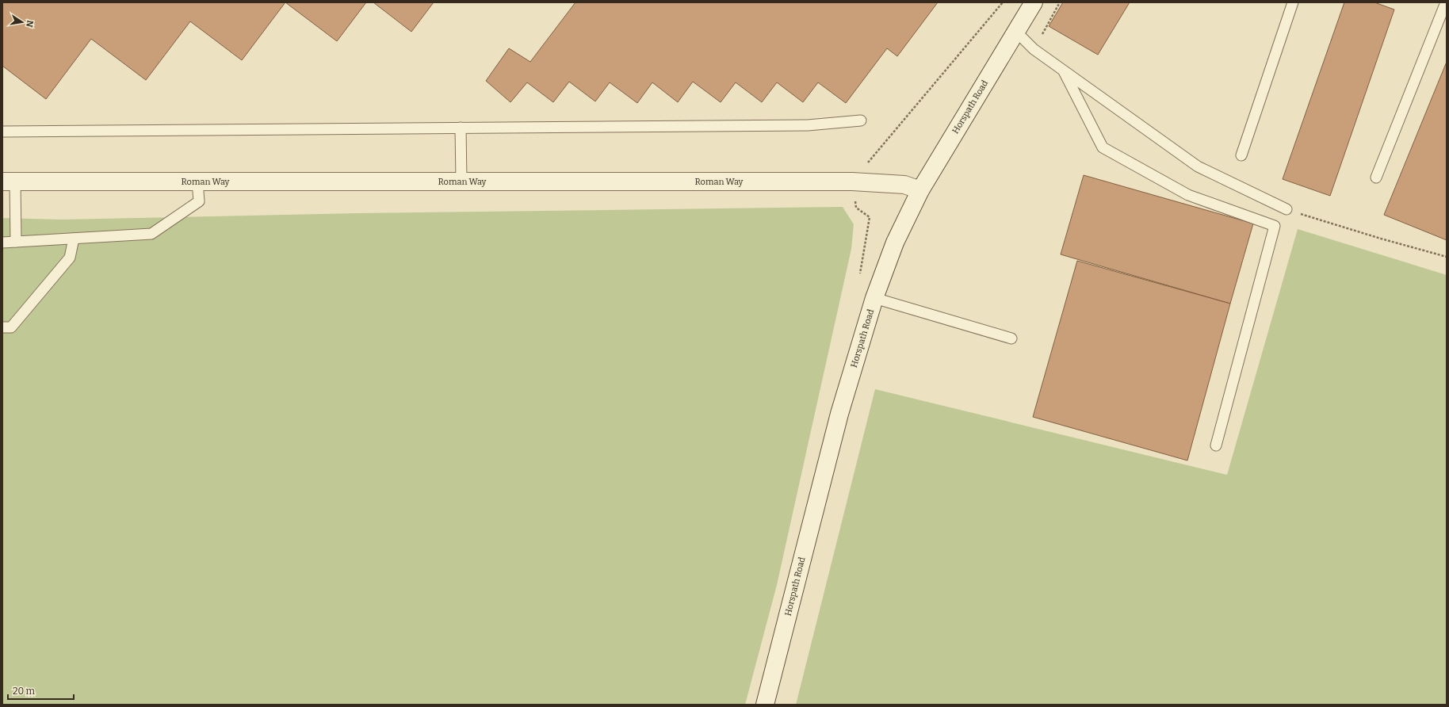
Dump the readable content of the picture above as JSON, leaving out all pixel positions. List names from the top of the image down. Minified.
{"streets":{"street":["Horspath Road","Roman Way"]},"crossings":[["Horspath Road","Roman Way"]],"scale_bar":"20 m","north":"right"}
